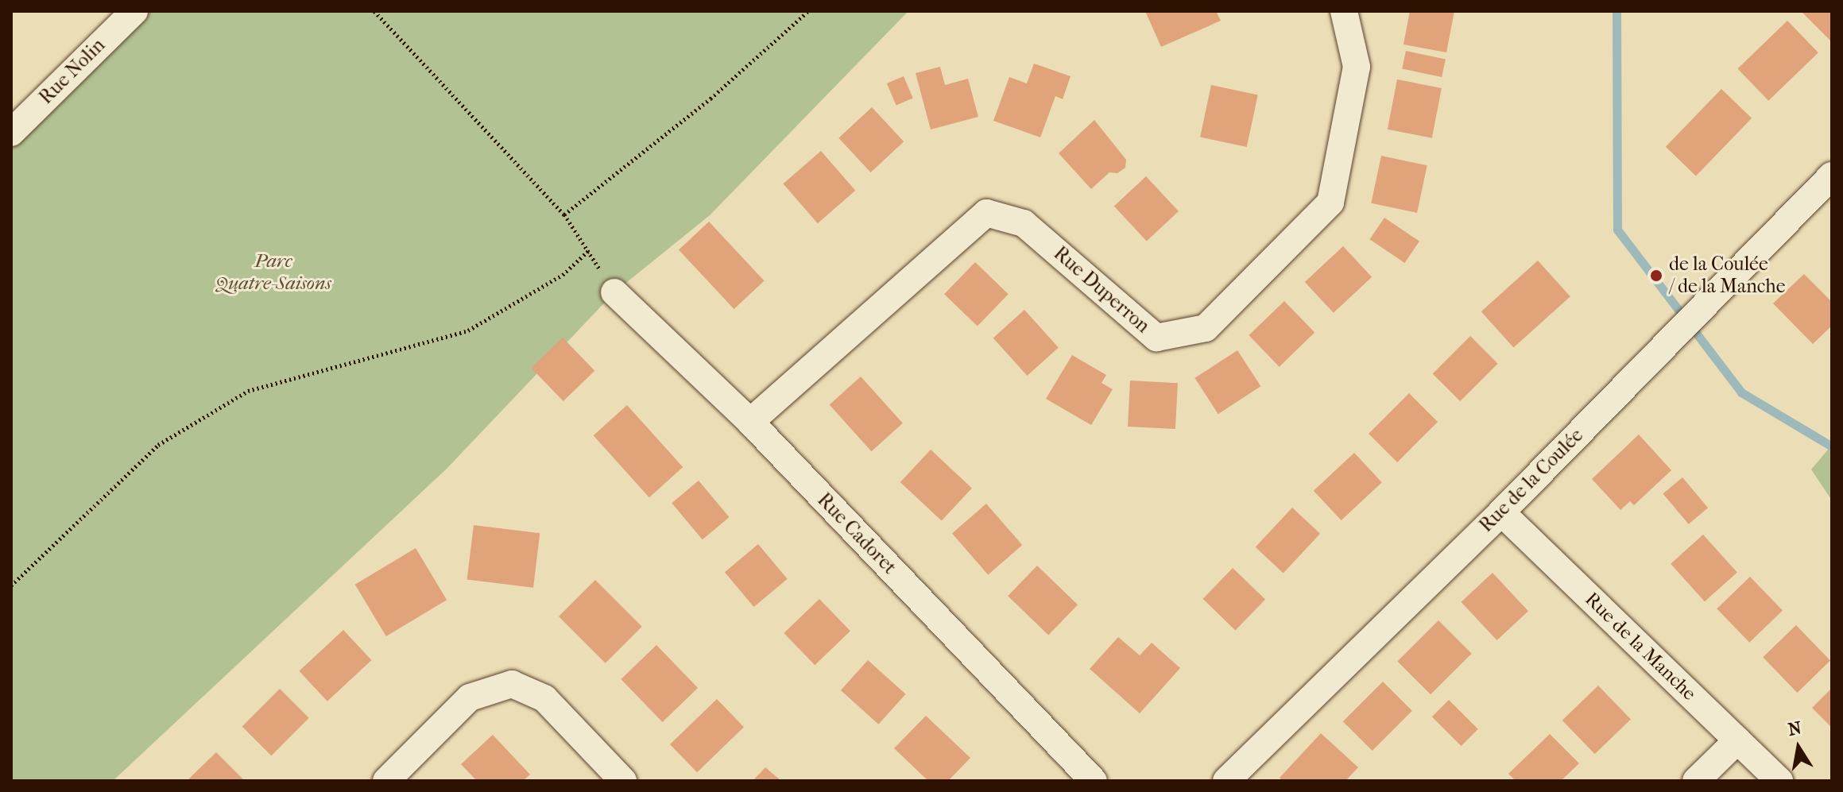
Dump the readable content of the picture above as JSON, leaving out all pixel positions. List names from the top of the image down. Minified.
{"streets":{"street":["Rue Nolin","Rue Duperron","Rue de la Coulée","Rue Cadoret","Rue de la Manche"]},"crossings":[["Rue Duperron","Rue Cadoret"],["Rue de la Coulée","Rue de la Manche"]],"parks":["Parc Quatre-Saisons"],"places":["de la Coulée / de la Manche"],"north":"top"}
